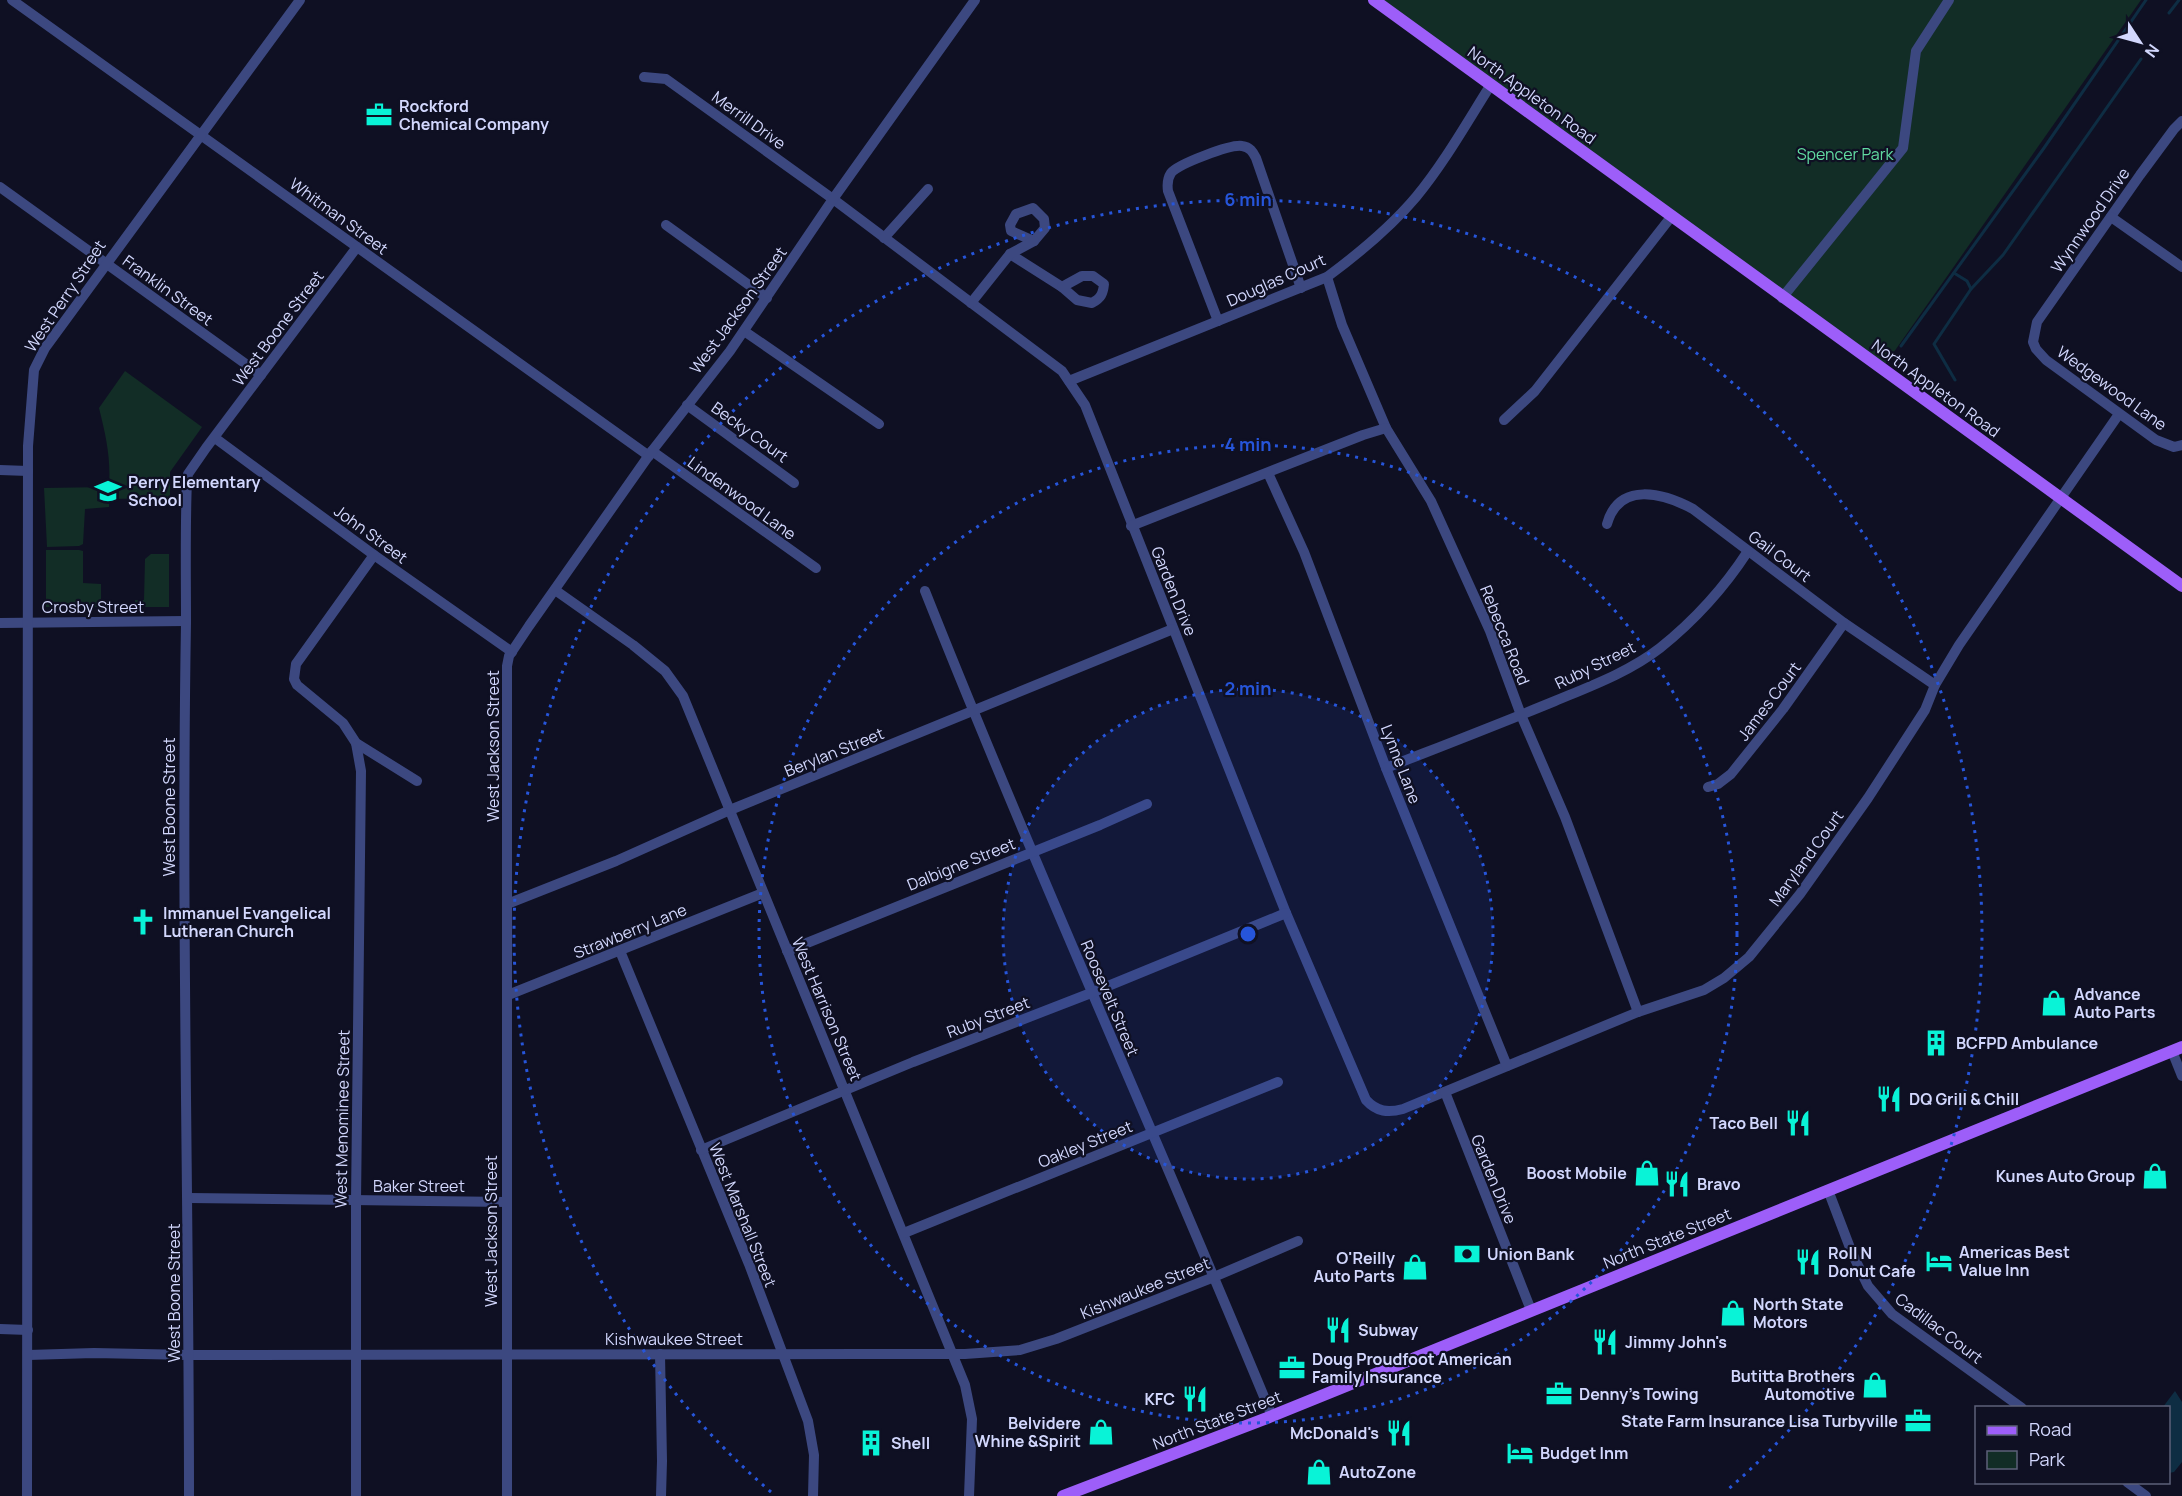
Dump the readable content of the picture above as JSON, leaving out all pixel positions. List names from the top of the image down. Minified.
{"streets":{"main road":["North Appleton Road","North State Street"],"street":["Merrill Drive","Whitman Street","Wynnwood Drive","Douglas Court","Franklin Street","West Perry Street","West Jackson Street","West Boone Street","Wedgewood Lane","Becky Court","Lindenwood Lane","John Street","Gail Court","Garden Drive","Crosby Street","Rebecca Road","Ruby Street","James Court","Berylan Street","Lynne Lane","Maryland Court","Dalbigne Street","Strawberry Lane","Roosevelt Street","West Harrison Street","West Menominee Street","Oakley Street","Baker Street","West Marshall Street","Kishwaukee Street","Cadillac Court"]},"crossings":[["North Appleton Road","Douglas Court"],["North Appleton Road","Maryland Court"],["Merrill Drive","West Jackson Street"],["Merrill Drive","Garden Drive"],["Whitman Street","West Perry Street"],["Whitman Street","West Jackson Street"],["Whitman Street","West Boone Street"],["Whitman Street","Lindenwood Lane"],["Wynnwood Drive","Wedgewood Lane"],["Douglas Court","Garden Drive"],["Douglas Court","Rebecca Road"],["Franklin Street","West Perry Street"],["Franklin Street","West Boone Street"],["West Perry Street","Crosby Street"],["West Perry Street","Kishwaukee Street"],["West Jackson Street","Becky Court"],["West Jackson Street","Lindenwood Lane"],["West Jackson Street","John Street"],["West Jackson Street","Garden Drive"],["West Jackson Street","Berylan Street"],["West Jackson Street","Strawberry Lane"],["West Jackson Street","West Harrison Street"],["West Jackson Street","Baker Street"],["West Jackson Street","Kishwaukee Street"],["West Boone Street","John Street"],["West Boone Street","Crosby Street"],["West Boone Street","Baker Street"],["West Boone Street","Kishwaukee Street"],["Wedgewood Lane","Maryland Court"],["Gail Court","Ruby Street"],["Gail Court","James Court"],["Gail Court","Maryland Court"],["Garden Drive","Ruby Street"],["Garden Drive","Berylan Street"],["Garden Drive","Maryland Court"],["Garden Drive","North State Street"],["Rebecca Road","Ruby Street"],["Rebecca Road","Maryland Court"],["Ruby Street","Lynne Lane"],["Ruby Street","Roosevelt Street"],["Ruby Street","West Harrison Street"],["Ruby Street","West Marshall Street"],["Berylan Street","Roosevelt Street"],["Berylan Street","West Harrison Street"],["Lynne Lane","Maryland Court"],["Dalbigne Street","Roosevelt Street"],["Dalbigne Street","West Harrison Street"],["Strawberry Lane","West Harrison Street"],["Strawberry Lane","West Marshall Street"],["Roosevelt Street","Oakley Street"],["Roosevelt Street","North State Street"],["Roosevelt Street","Kishwaukee Street"],["West Harrison Street","Oakley Street"],["West Harrison Street","Kishwaukee Street"],["West Menominee Street","Baker Street"],["West Menominee Street","Kishwaukee Street"],["West Marshall Street","Kishwaukee Street"],["North State Street","Cadillac Court"]],"parks":["Spencer Park"],"places":{"office":["Rockford Chemical Company","Doug Proudfoot American Family Insurance","Denny's Towing","State Farm Insurance Lisa Turbyville"],"school or university":["Perry Elementary School"],"church":["Immanuel Evangelical Lutheran Church"],"shop":["Advance Auto Parts","Boost Mobile","Kunes Auto Group","O'Reilly Auto Parts","North State Motors","Butitta Brothers Automotive","Belvidere Whine &Spirit","AutoZone"],"building":["BCFPD Ambulance","Shell"],"restaurant":["DQ Grill & Chill","Taco Bell","Bravo","Roll N Donut Cafe","Subway","Jimmy John's","KFC","McDonald's"],"bank":["Union Bank"],"hotel":["Americas Best Value Inn","Budget Inm"]},"legend":["Road","Park"],"north":"bottom right","rings":["6 min","4 min","2 min"]}
